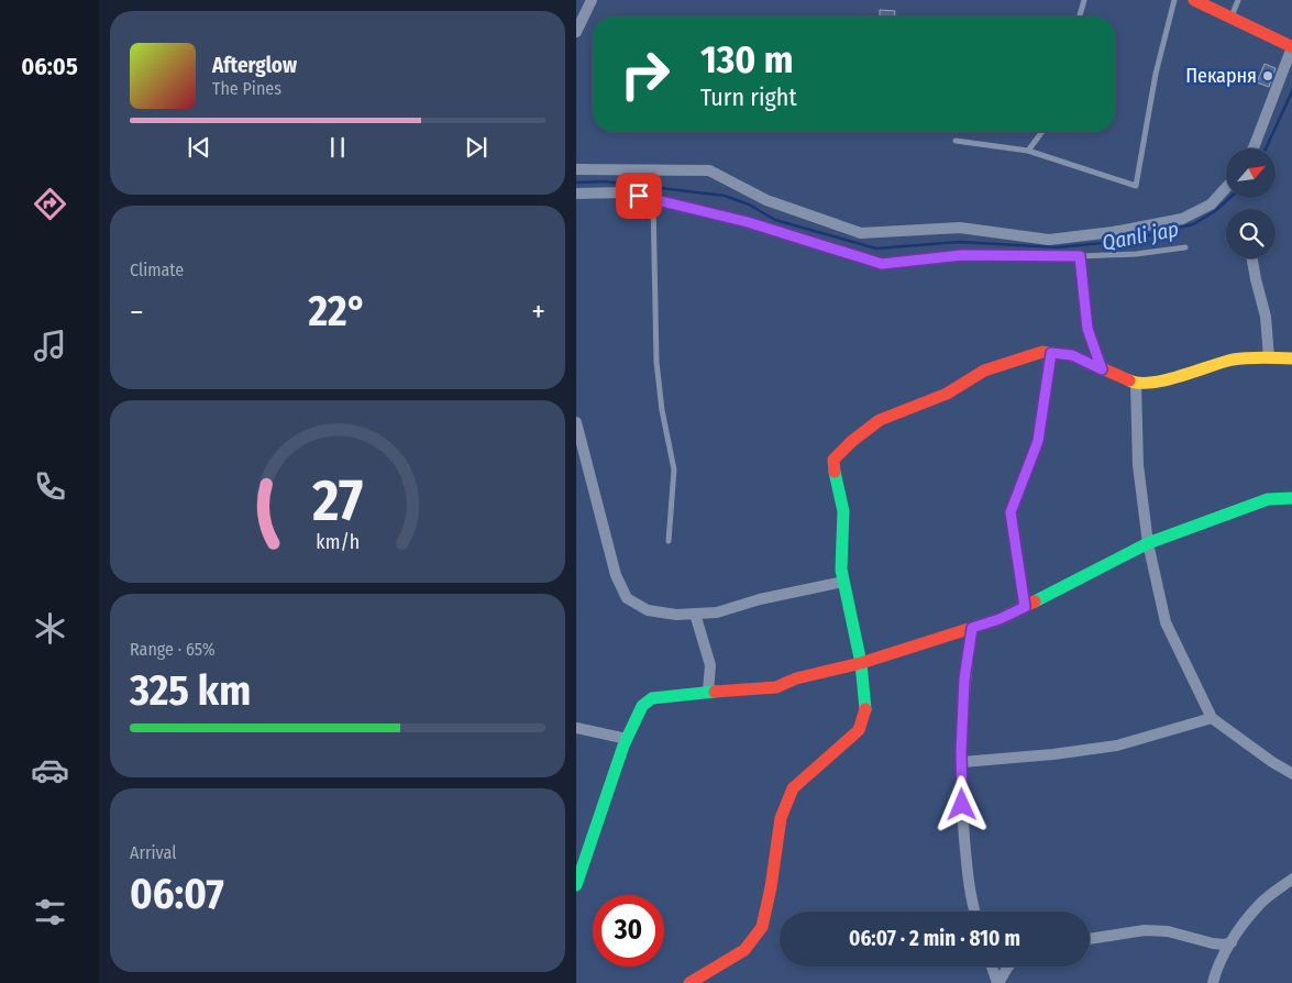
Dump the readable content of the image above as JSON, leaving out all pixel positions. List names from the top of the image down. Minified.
{"water":["Qanli jap"],"places":["Пекарня"],"north":"top right","page":{"tabs":"06:05","turn":["130 m","Turn right"],"song":["Afterglow","The Pines"],"tile":["Climate",["Range · 65%","325 km"],["Arrival","06:07"]],"heat":["−","22°","+"],"limit":"30","trip":"06:07 · 2 min · 810 m","gauge":["27","km/h"]}}
